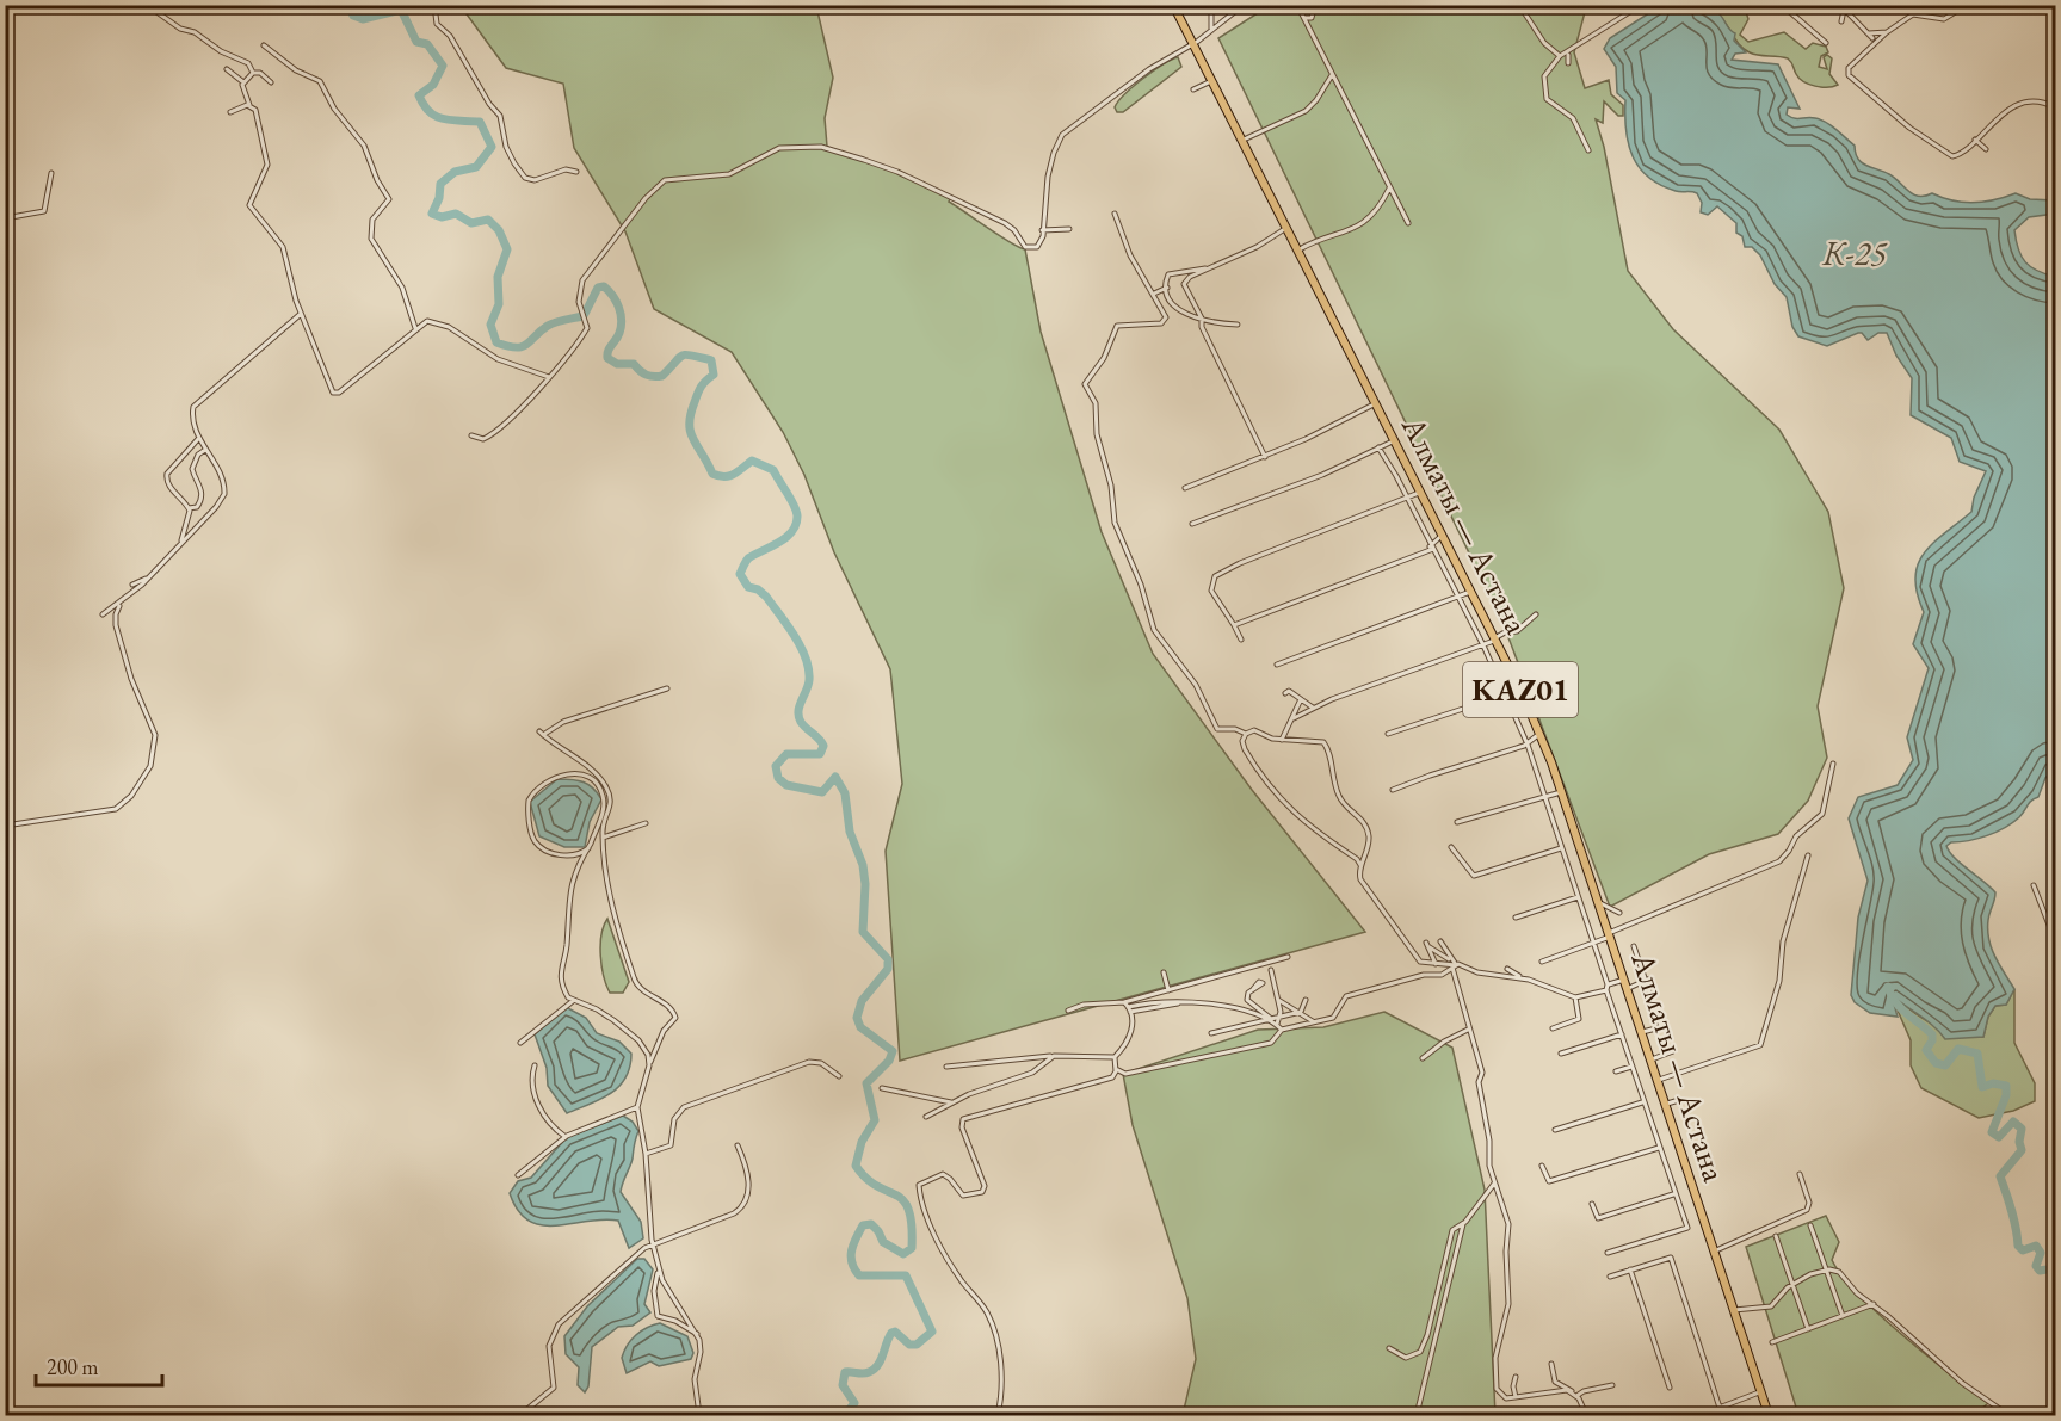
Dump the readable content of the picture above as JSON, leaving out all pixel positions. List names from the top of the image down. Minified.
{"streets":{"highway":["Алматы — Астана","KАZ01"]},"water":["К-25"],"scale_bar":"200 m"}
